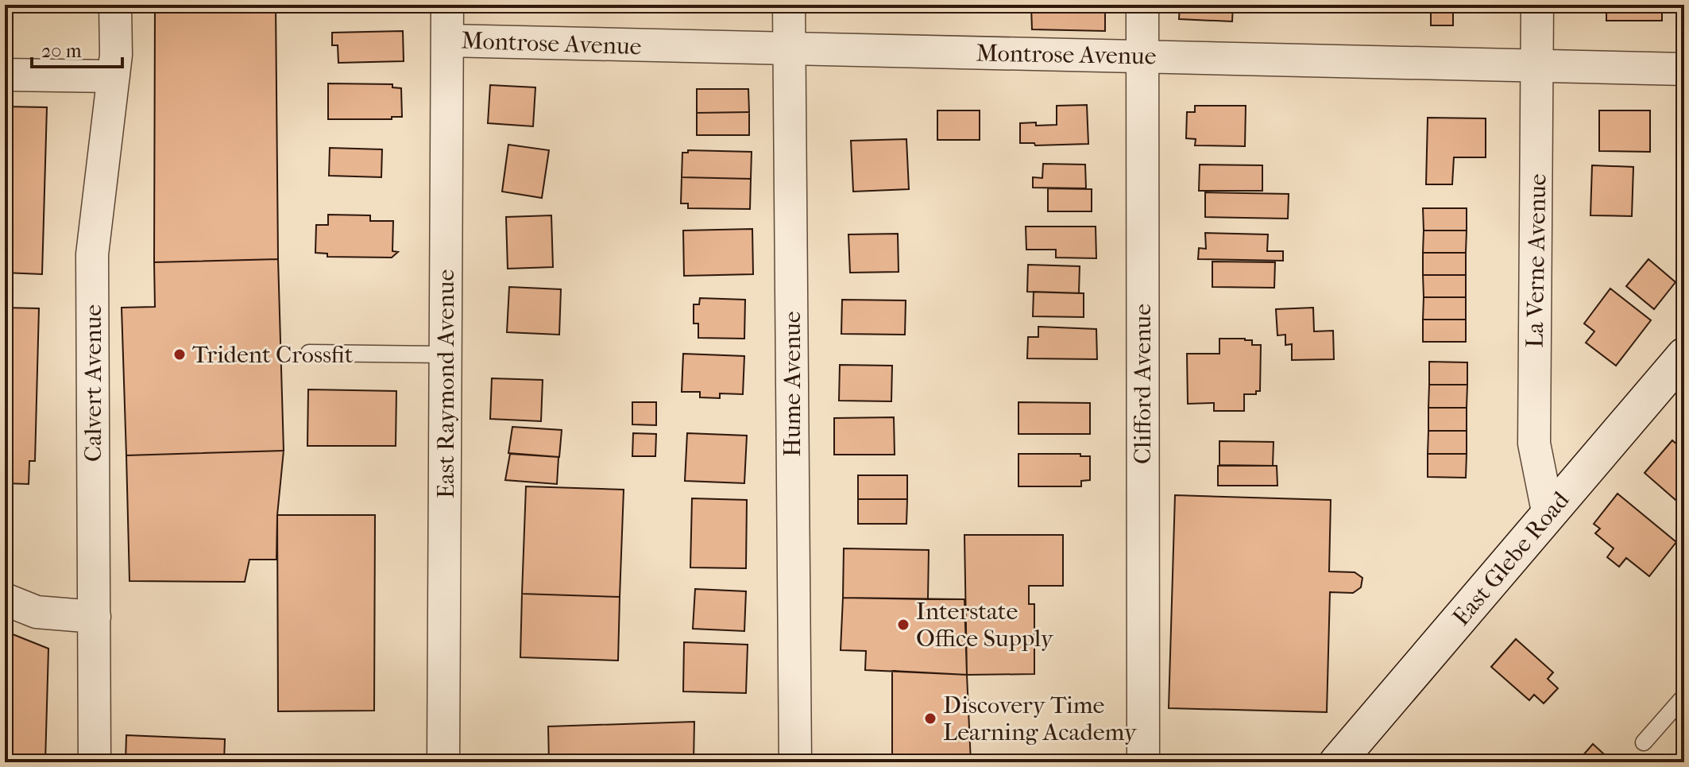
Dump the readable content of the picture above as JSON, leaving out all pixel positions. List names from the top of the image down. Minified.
{"streets":{"main road":["East Glebe Road"],"street":["Montrose Avenue","La Verne Avenue","Calvert Avenue","East Raymond Avenue","Hume Avenue","Clifford Avenue"]},"crossings":[["Montrose Avenue","La Verne Avenue"],["Montrose Avenue","East Raymond Avenue"],["Montrose Avenue","Hume Avenue"],["Montrose Avenue","Clifford Avenue"],["La Verne Avenue","East Glebe Road"]],"places":["Trident Crossfit","Interstate Office Supply","Discovery Time Learning Academy"],"scale_bar":"20 m"}
